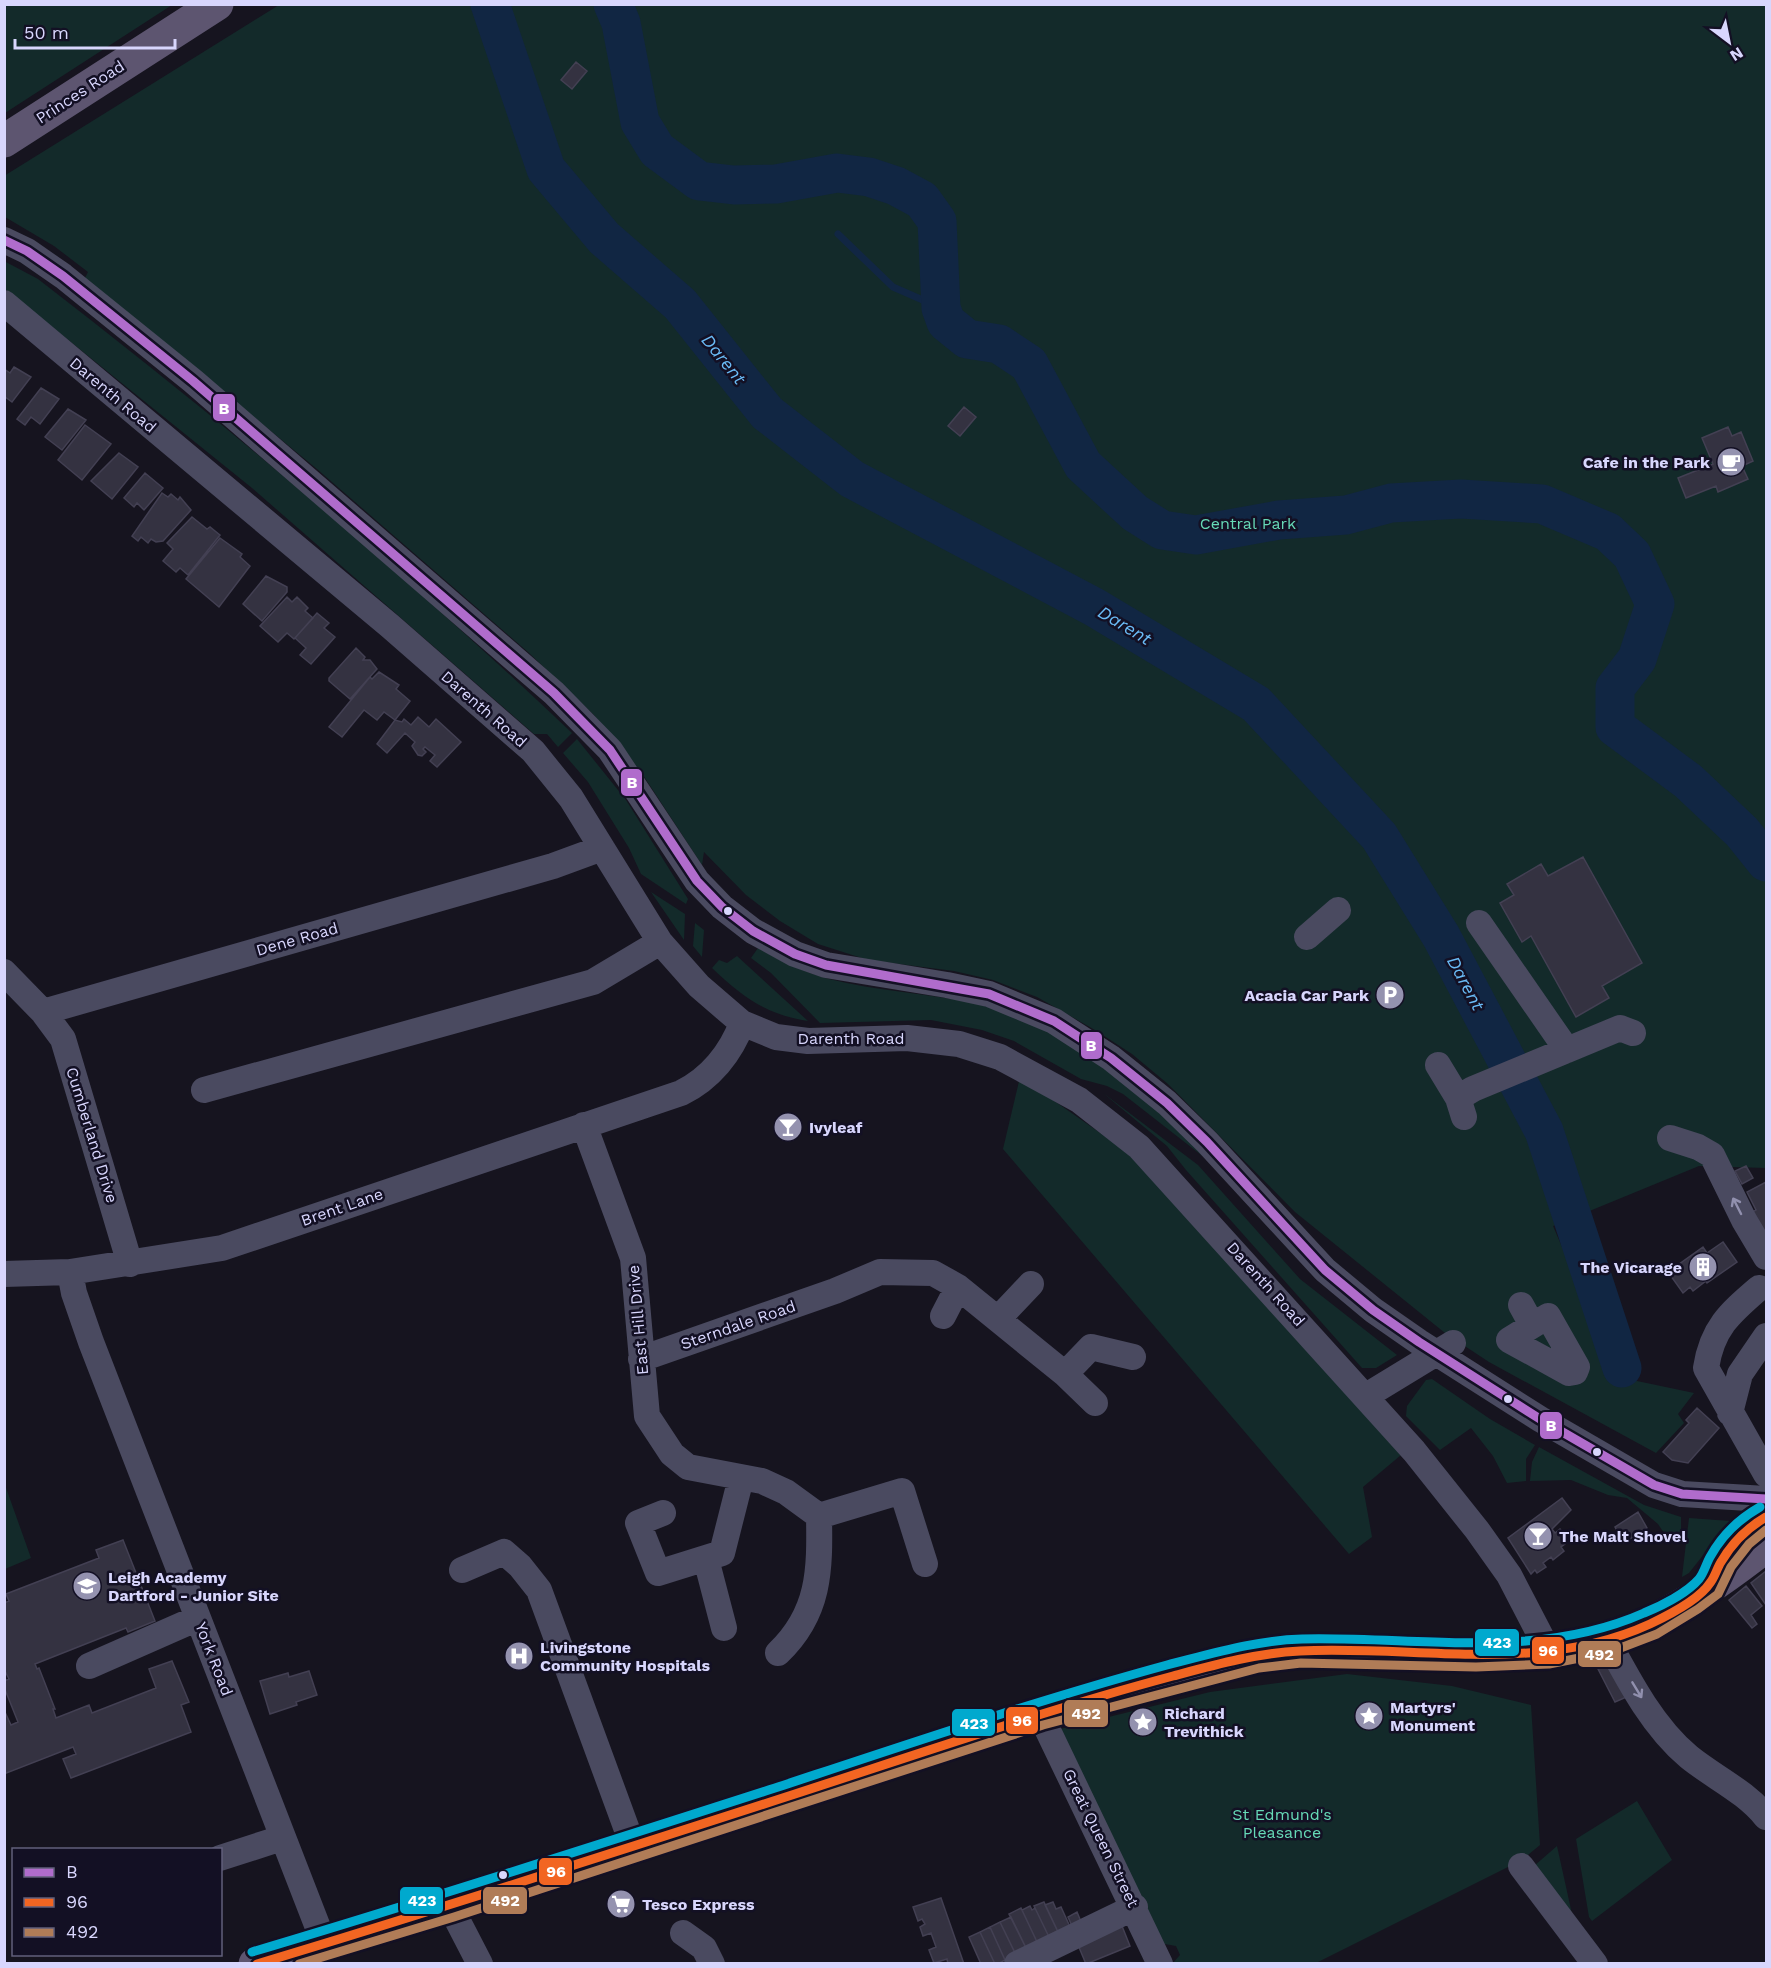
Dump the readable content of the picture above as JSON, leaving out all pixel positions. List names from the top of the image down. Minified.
{"streets":{"main road":["Princes Road"],"street":["Darenth Road","Dene Road","Cumberland Drive","Brent Lane","East Hill Drive","Sterndale Road","York Road","Great Queen Street"]},"crossings":[["Darenth Road","Dene Road"],["Darenth Road","Brent Lane"],["Dene Road","Cumberland Drive"],["Cumberland Drive","Brent Lane"],["Brent Lane","East Hill Drive"],["Brent Lane","York Road"],["East Hill Drive","Sterndale Road"]],"water":["Darent"],"parks":["Central Park","St Edmund's Pleasance"],"places":{"cafe":["Cafe in the Park"],"parking":["Acacia Car Park"],"bar":["Ivyleaf","The Malt Shovel"],"building":["The Vicarage"],"school or university":["Leigh Academy Dartford - Junior Site"],"hospital":["Livingstone Community Hospitals"],"place":["Martyrs' Monument","Richard Trevithick"],"supermarket":["Tesco Express"]},"lines":["transit line B","transit line 423","transit line 96","transit line 492"],"legend":["B","96","492"],"scale_bar":"50 m","north":"bottom right"}
